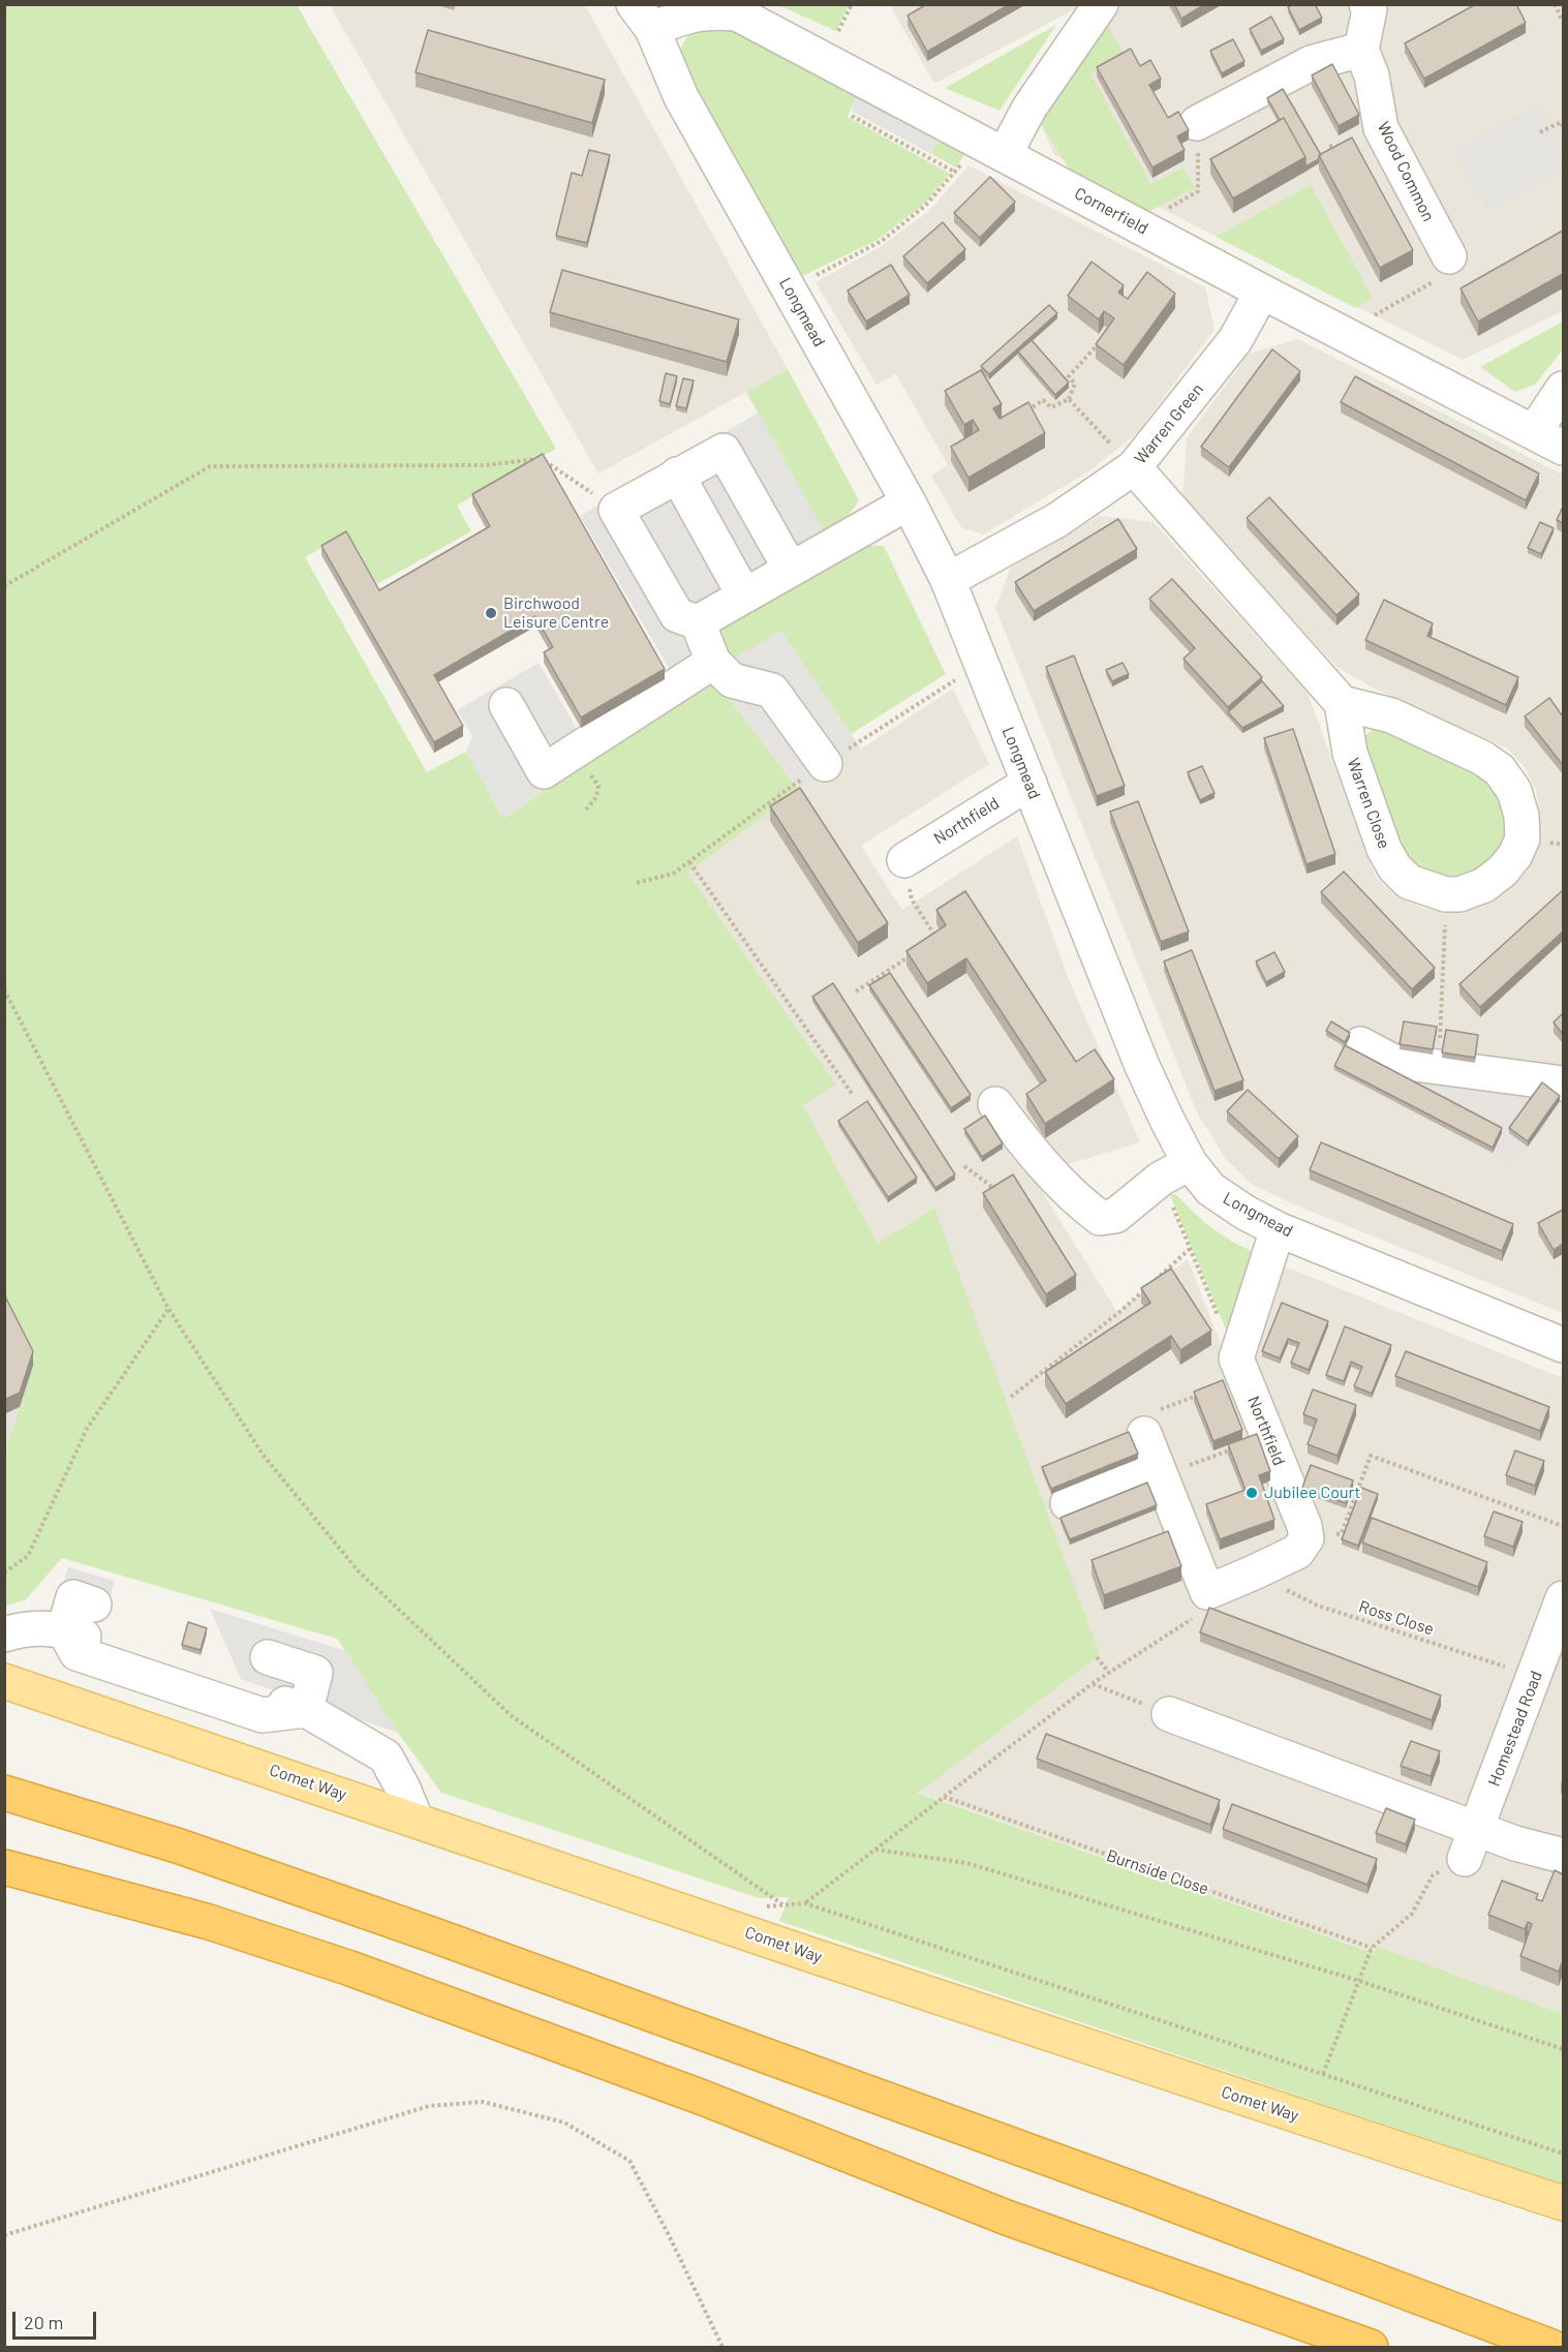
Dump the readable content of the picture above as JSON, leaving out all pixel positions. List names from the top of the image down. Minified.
{"streets":{"main road":["Comet Way"],"street":["Wood Common","Cornerfield","Longmead","Warren Green","Warren Close","Northfield","Homestead Road"],"path":["Ross Close","Burnside Close"]},"crossings":[["Cornerfield","Longmead"],["Cornerfield","Warren Green"],["Longmead","Warren Green"],["Longmead","Northfield"],["Ross Close","Homestead Road"]],"places":["Birchwood Leisure Centre","Jubilee Court"],"scale_bar":"20 m"}
